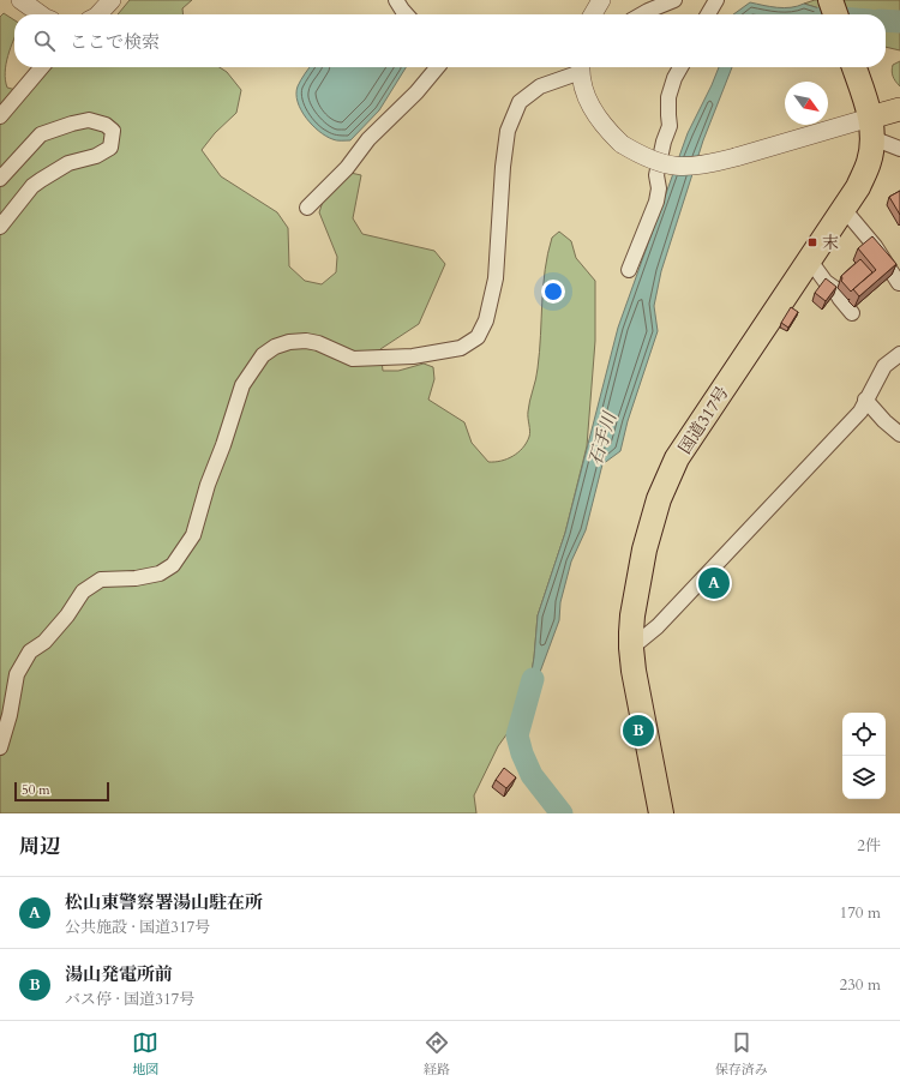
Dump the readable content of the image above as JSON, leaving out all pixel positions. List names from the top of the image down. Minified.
{"streets":{"highway":["国道317号"]},"water":["石手川"],"places":{"transit":["末"]},"scale_bar":"50 m","north":"bottom right","page":{"search":"ここで検索","pins":["A","B"],"scale":"50 m","heading":["周辺","2件"],"list":[{"mark":"A","name":"松山東警察署湯山駐在所","note":"公共施設 · 国道317号","value":"170 m"},{"mark":"B","name":"湯山発電所前","note":"バス停 · 国道317号","value":"230 m"}],"nav":["地図","経路","保存済み"]}}
